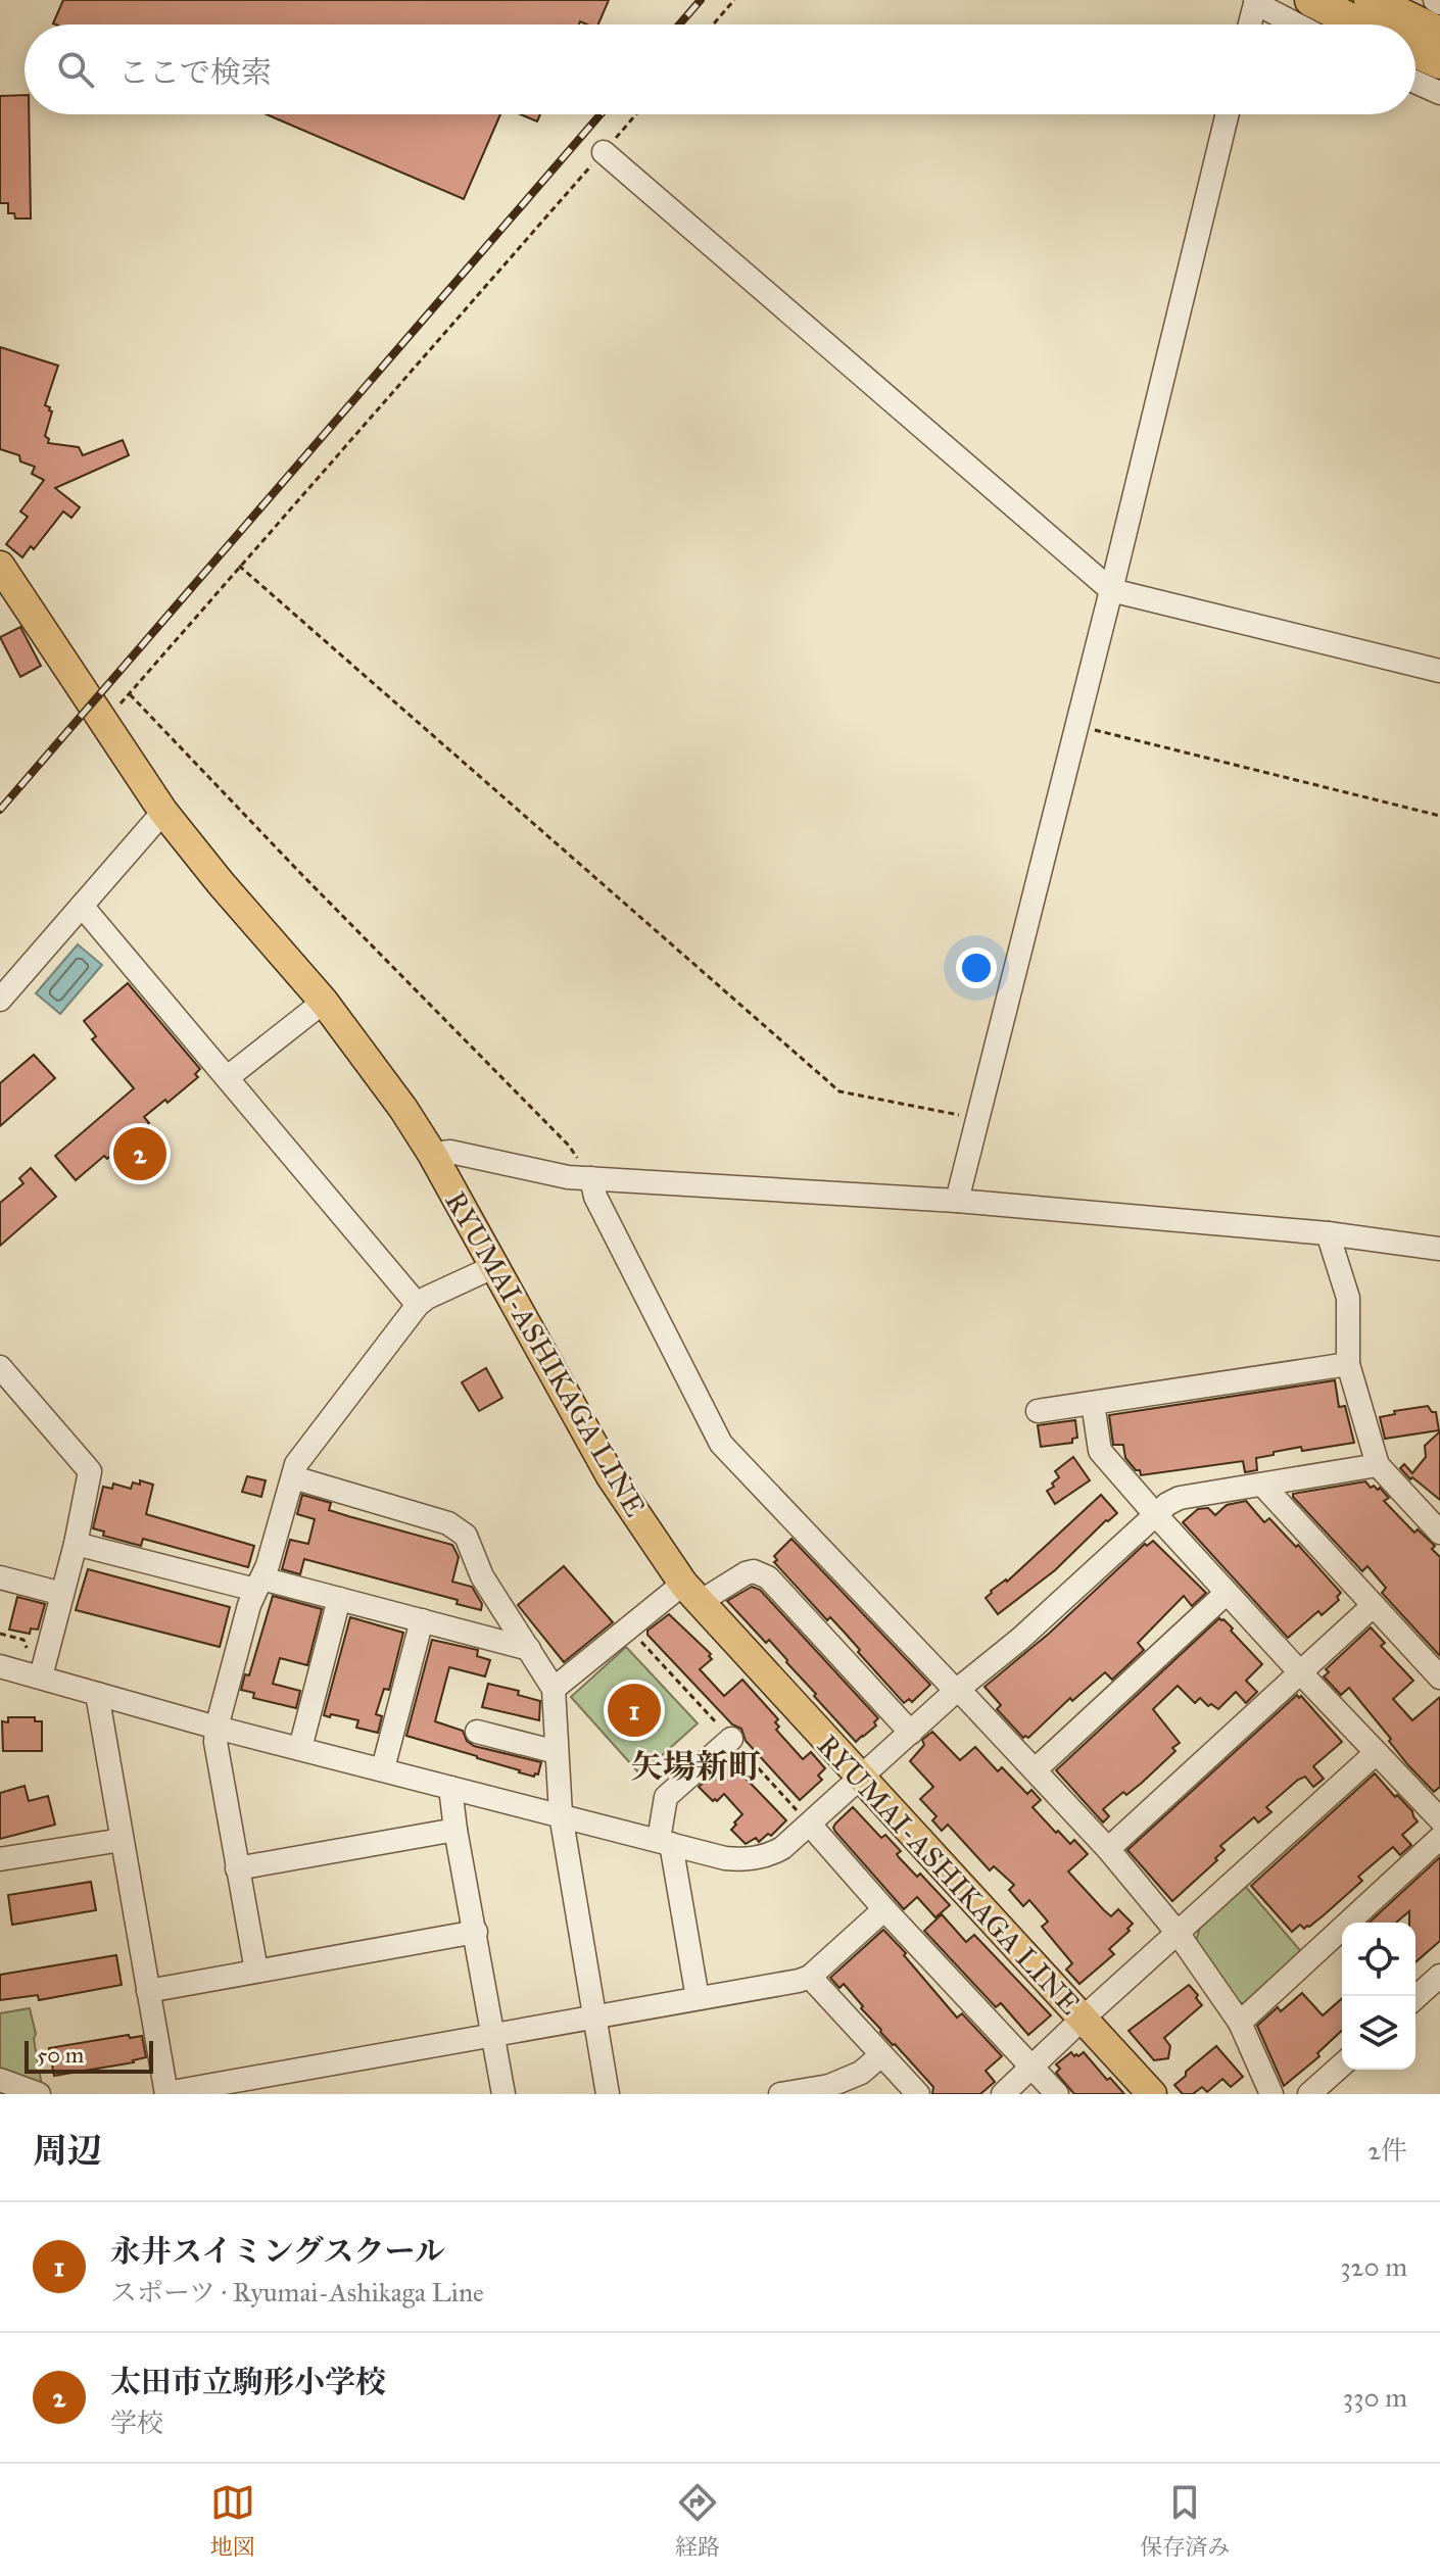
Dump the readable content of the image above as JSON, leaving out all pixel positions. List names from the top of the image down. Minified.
{"streets":{"main road":["RYUMAI-ASHIKAGA LINE"]},"districts":["矢場新町"],"scale_bar":"50 m","page":{"search":"ここで検索","pins":["2","1"],"scale":"50 m","heading":["周辺","2件"],"list":[{"mark":"1","name":"永井スイミングスクール","note":"スポーツ · Ryumai-Ashikaga Line","value":"320 m"},{"mark":"2","name":"太田市立駒形小学校","note":"学校","value":"330 m"}],"nav":["地図","経路","保存済み"]}}
